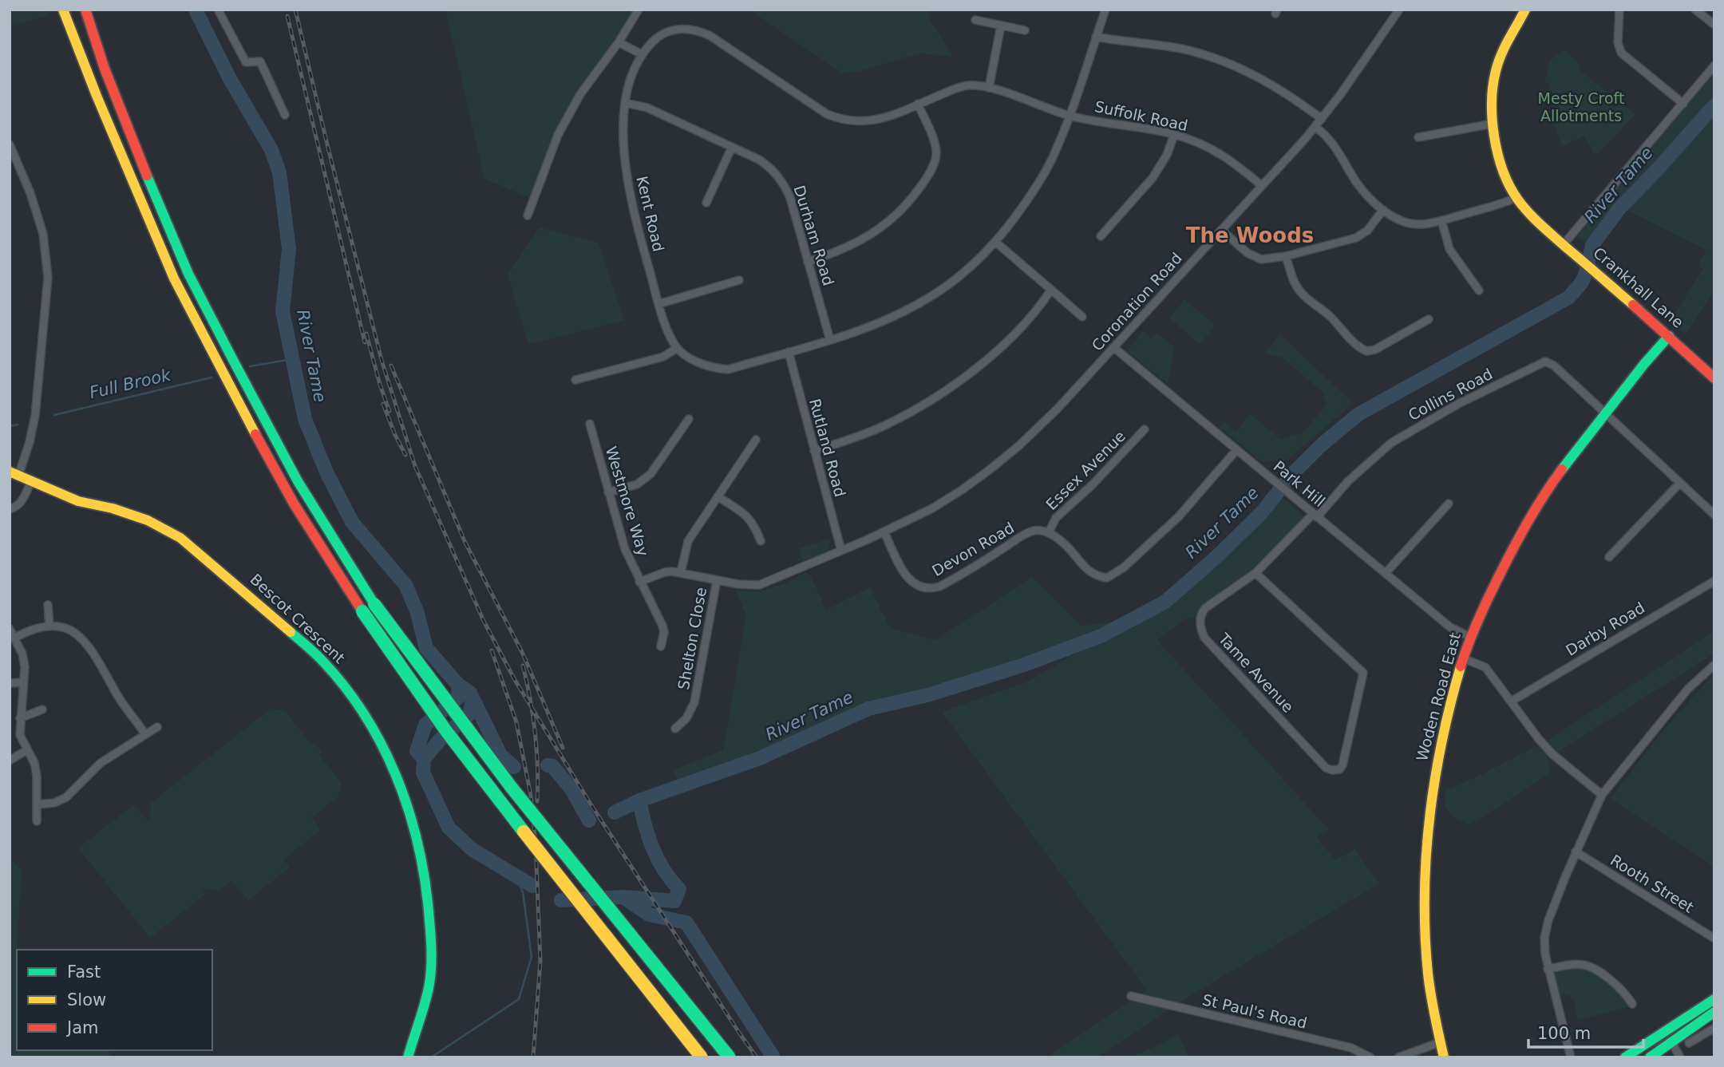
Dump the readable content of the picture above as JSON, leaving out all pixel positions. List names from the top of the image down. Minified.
{"streets":{"main road":["Crankhall Lane","Bescot Crescent","Woden Road East"],"street":["Suffolk Road","Kent Road","Durham Road","Coronation Road","Collins Road","Rutland Road","Essex Avenue","Park Hill","Westmore Way","Devon Road","Darby Road","Shelton Close","Tame Avenue","Rooth Street","St Paul's Road"]},"crossings":[["Suffolk Road","Kent Road"],["Suffolk Road","Coronation Road"],["Kent Road","Durham Road"],["Kent Road","Rutland Road"],["Crankhall Lane","Woden Road East"],["Coronation Road","Rutland Road"],["Coronation Road","Park Hill"],["Coronation Road","Devon Road"],["Coronation Road","Shelton Close"],["Collins Road","Park Hill"],["Collins Road","Tame Avenue"],["Collins Road","Woden Road East"],["Essex Avenue","Devon Road"],["Park Hill","Tame Avenue"],["Park Hill","Woden Road East"]],"districts":["The Woods"],"water":["River Tame","Full Brook"],"parks":["Mesty Croft Allotments"],"legend":["Fast","Slow","Jam"],"scale_bar":"100 m"}
